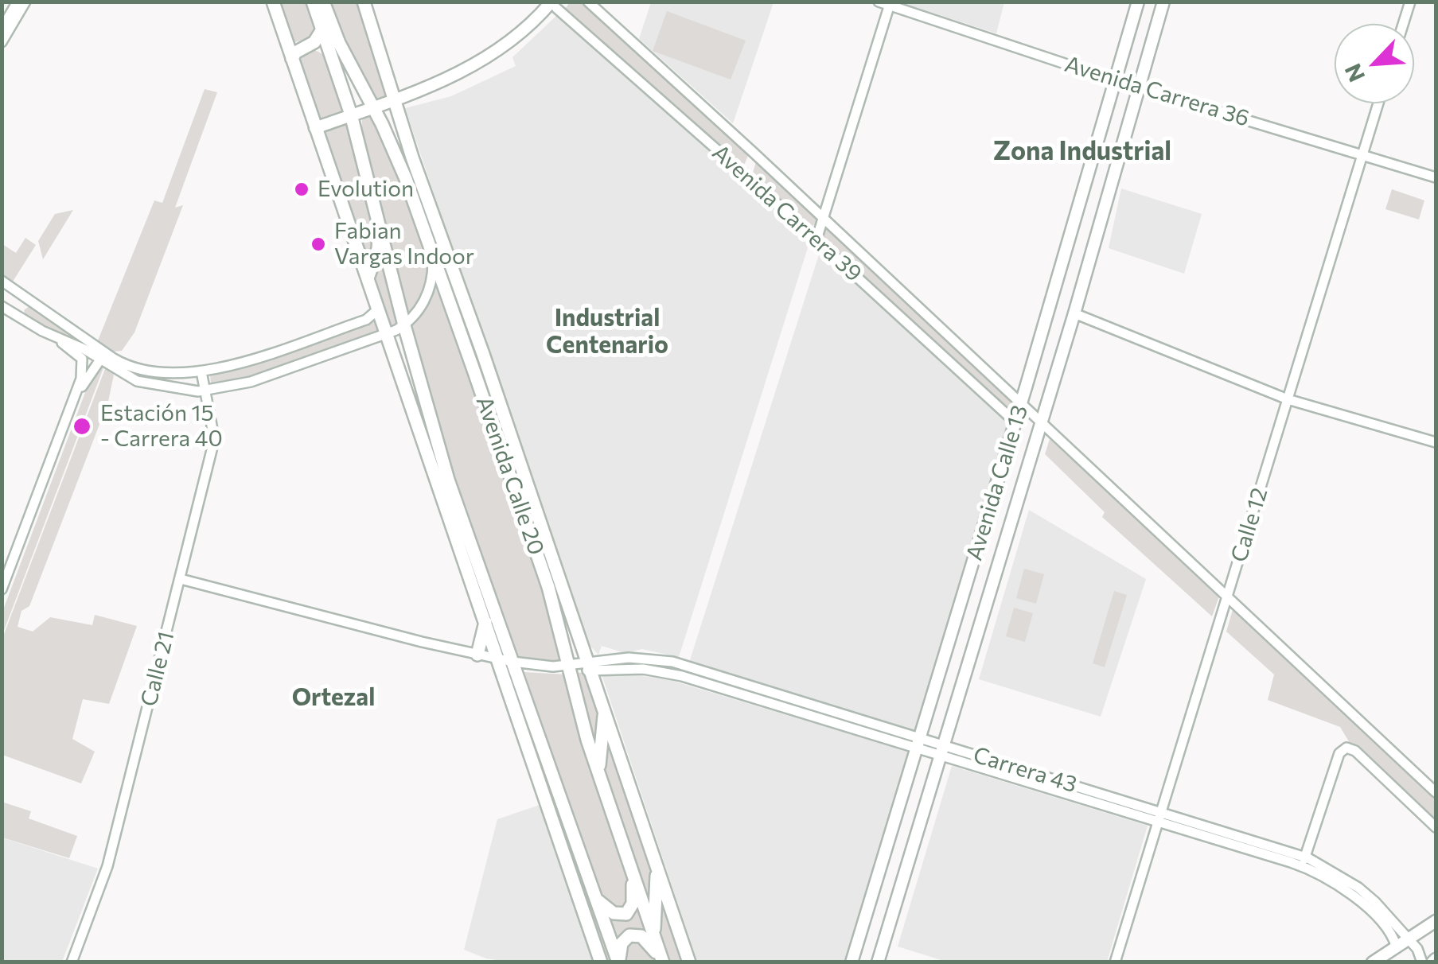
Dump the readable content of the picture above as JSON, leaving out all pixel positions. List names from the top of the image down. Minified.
{"streets":{"highway":["Avenida Calle 20"],"main road":["Avenida Calle 13"],"street":["Avenida Carrera 36","Avenida Carrera 39","Calle 12","Calle 21","Carrera 43"]},"crossings":[["Avenida Carrera 36","Avenida Calle 13"],["Avenida Carrera 36","Calle 12"],["Avenida Carrera 39","Avenida Calle 13"],["Avenida Carrera 39","Calle 12"],["Avenida Calle 20","Carrera 43"],["Avenida Calle 13","Carrera 43"],["Calle 12","Carrera 43"],["Calle 21","Carrera 43"]],"districts":["Zona Industrial","Industrial Centenario","Ortezal"],"places":["Evolution","Fabian Vargas Indoor","Estación 15 - Carrera 40"],"north":"bottom left"}
